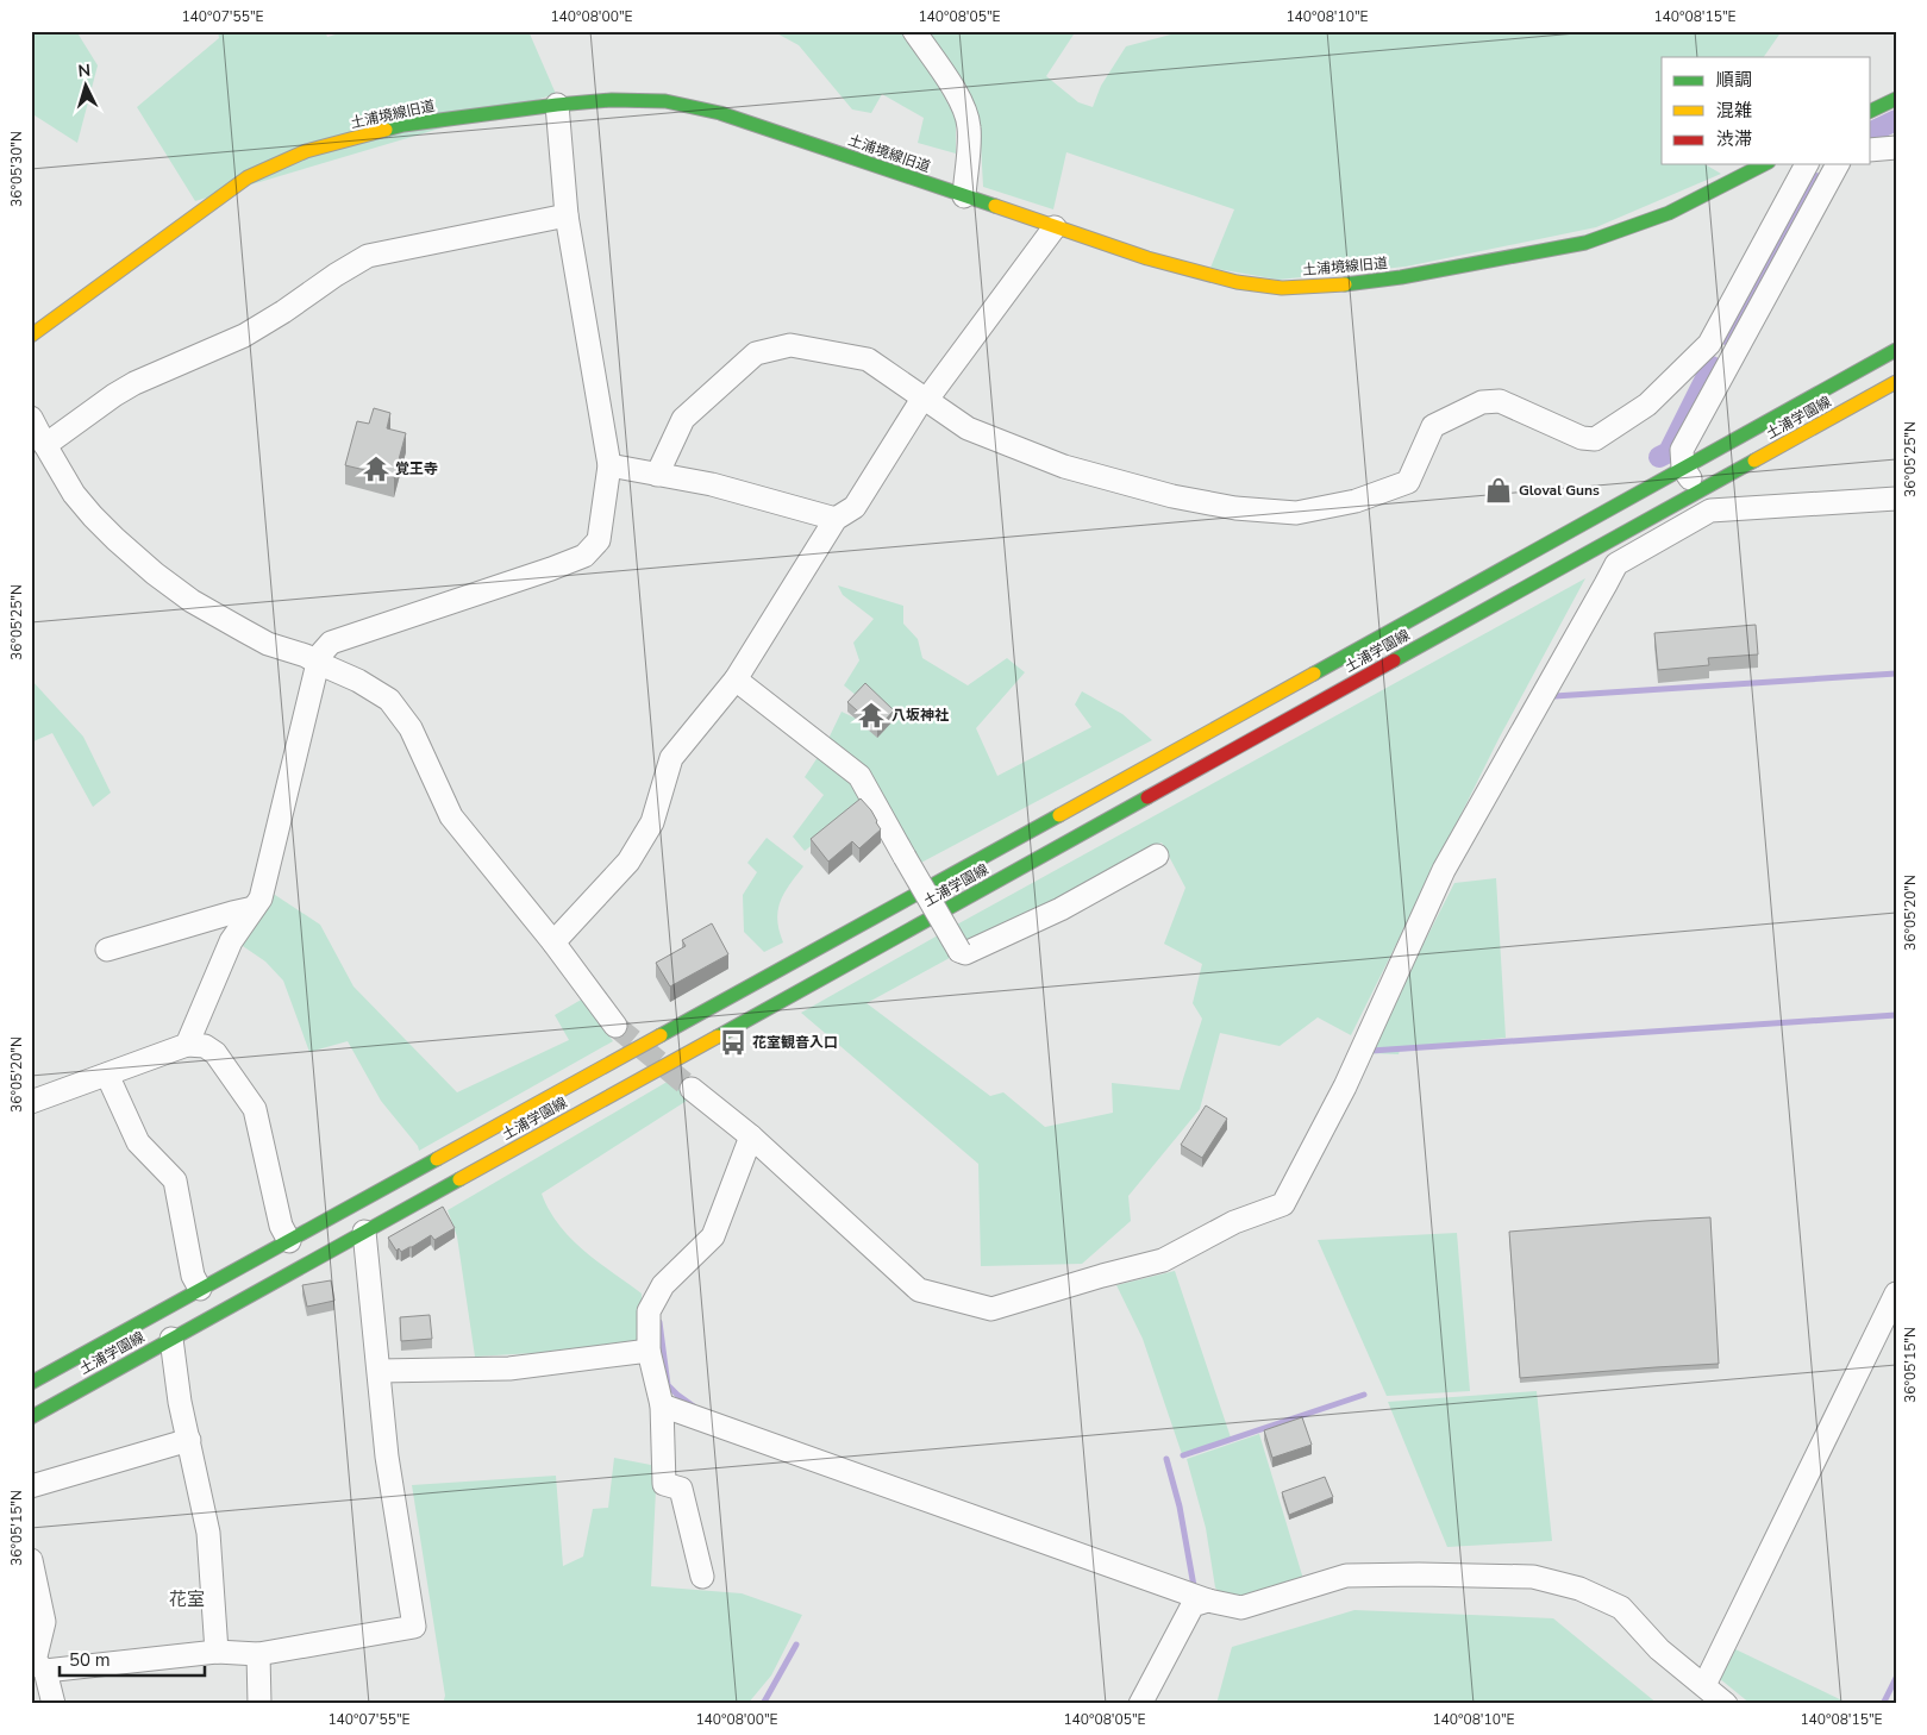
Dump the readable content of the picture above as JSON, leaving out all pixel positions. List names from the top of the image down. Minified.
{"streets":{"main road":["土浦境線旧道","土浦学園線"]},"districts":["花室"],"places":{"temple":["覚王寺","八坂神社"],"shop":["Gloval Guns"],"bus stop":["花室観音入口"]},"legend":["順調","混雑","渋滞"],"scale_bar":"50 m","north":"top","coordinates":["140°07'55\"E","140°08'00\"E","140°08'05\"E","140°08'10\"E","140°08'15\"E","36°05'30\"N","36°05'25\"N","36°05'20\"N","36°05'15\"N"]}
